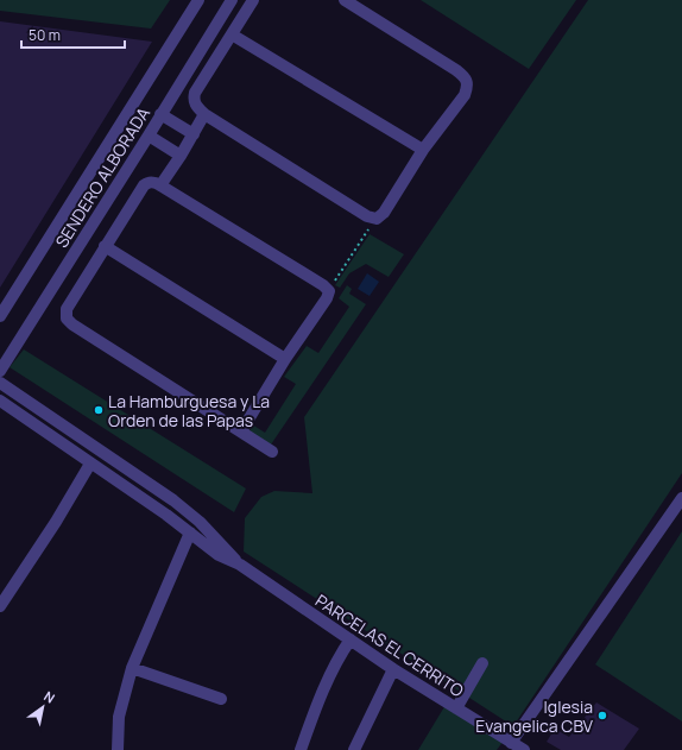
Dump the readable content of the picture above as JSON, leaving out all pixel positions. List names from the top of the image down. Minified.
{"streets":{"street":["SENDERO ALBORADA","PARCELAS EL CERRITO"]},"places":["La Hamburguesa y La Orden de las Papas","Iglesia Evangelica CBV"],"scale_bar":"50 m","north":"top right"}
